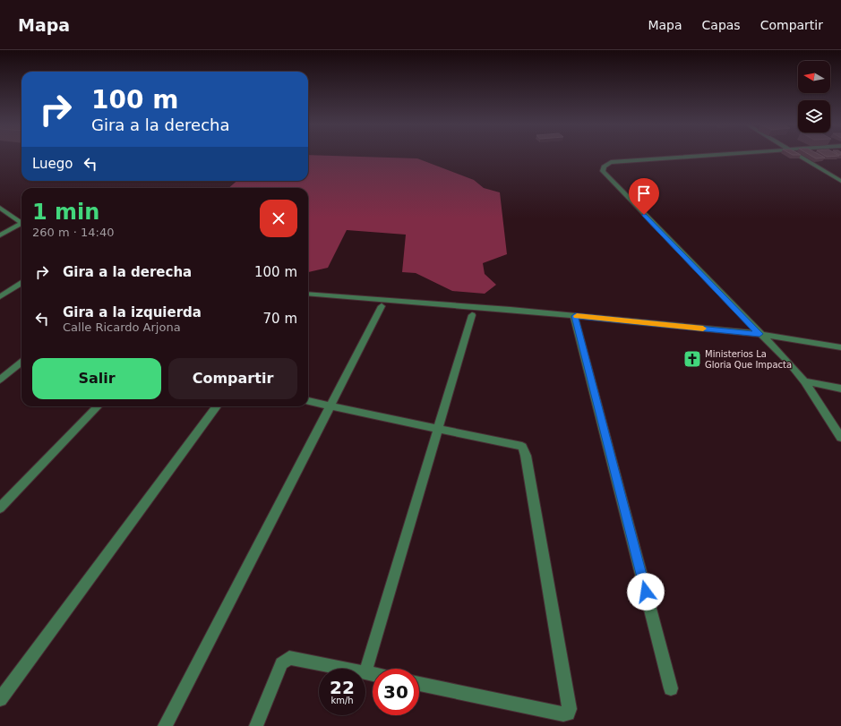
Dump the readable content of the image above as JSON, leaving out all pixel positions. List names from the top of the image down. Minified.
{"places":{"church":["Ministerios La Gloria Que Impacta"]},"north":"left","page":{"header":"Mapa","nav":["Mapa","Capas","Compartir"],"turn":["100 m","Gira a la derecha"],"then":"Luego","heading":["1 min","260 m · 14:40"],"list":[{"name":"Gira a la derecha","value":"100 m"},{"name":"Gira a la izquierda","note":"Calle Ricardo Arjona","value":"70 m"}],"buttons":["Salir","Compartir"],"speed":"22 km/h","limit":"30"}}
